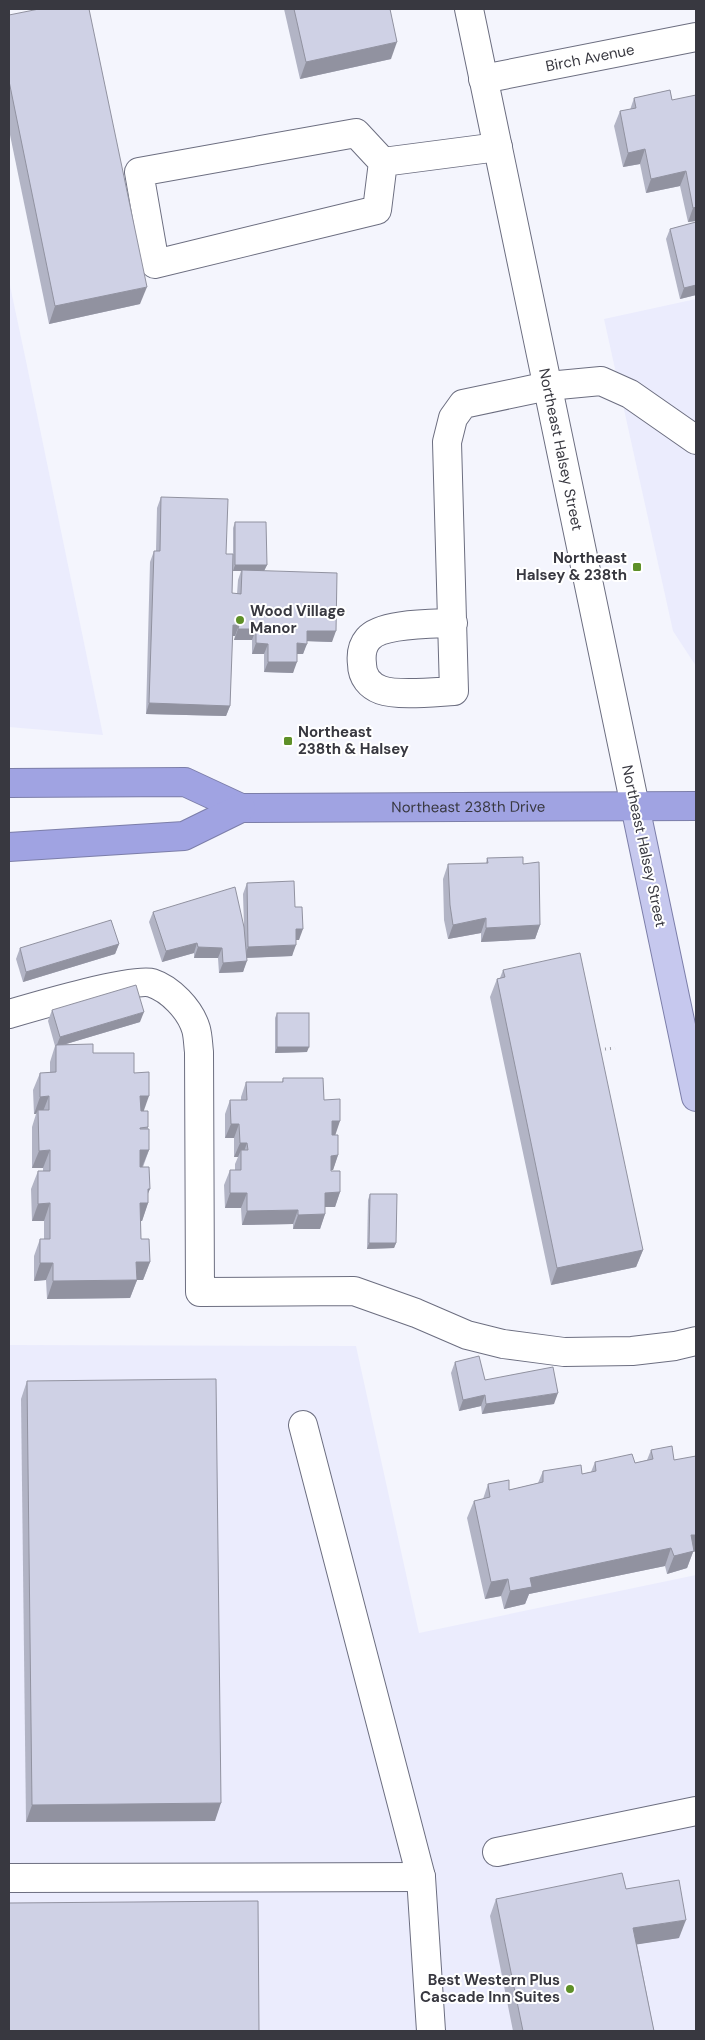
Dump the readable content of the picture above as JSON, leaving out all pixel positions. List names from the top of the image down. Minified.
{"streets":{"highway":["Northeast 238th Drive"],"main road":["Northeast Halsey Street"],"street":["Birch Avenue"]},"crossings":[["Birch Avenue","Northeast Halsey Street"],["Northeast Halsey Street","Northeast 238th Drive"]],"places":{"transit":["Northeast Halsey & 238th","Northeast 238th & Halsey"],"other":["Wood Village Manor","Best Western Plus Cascade Inn Suites"]}}
